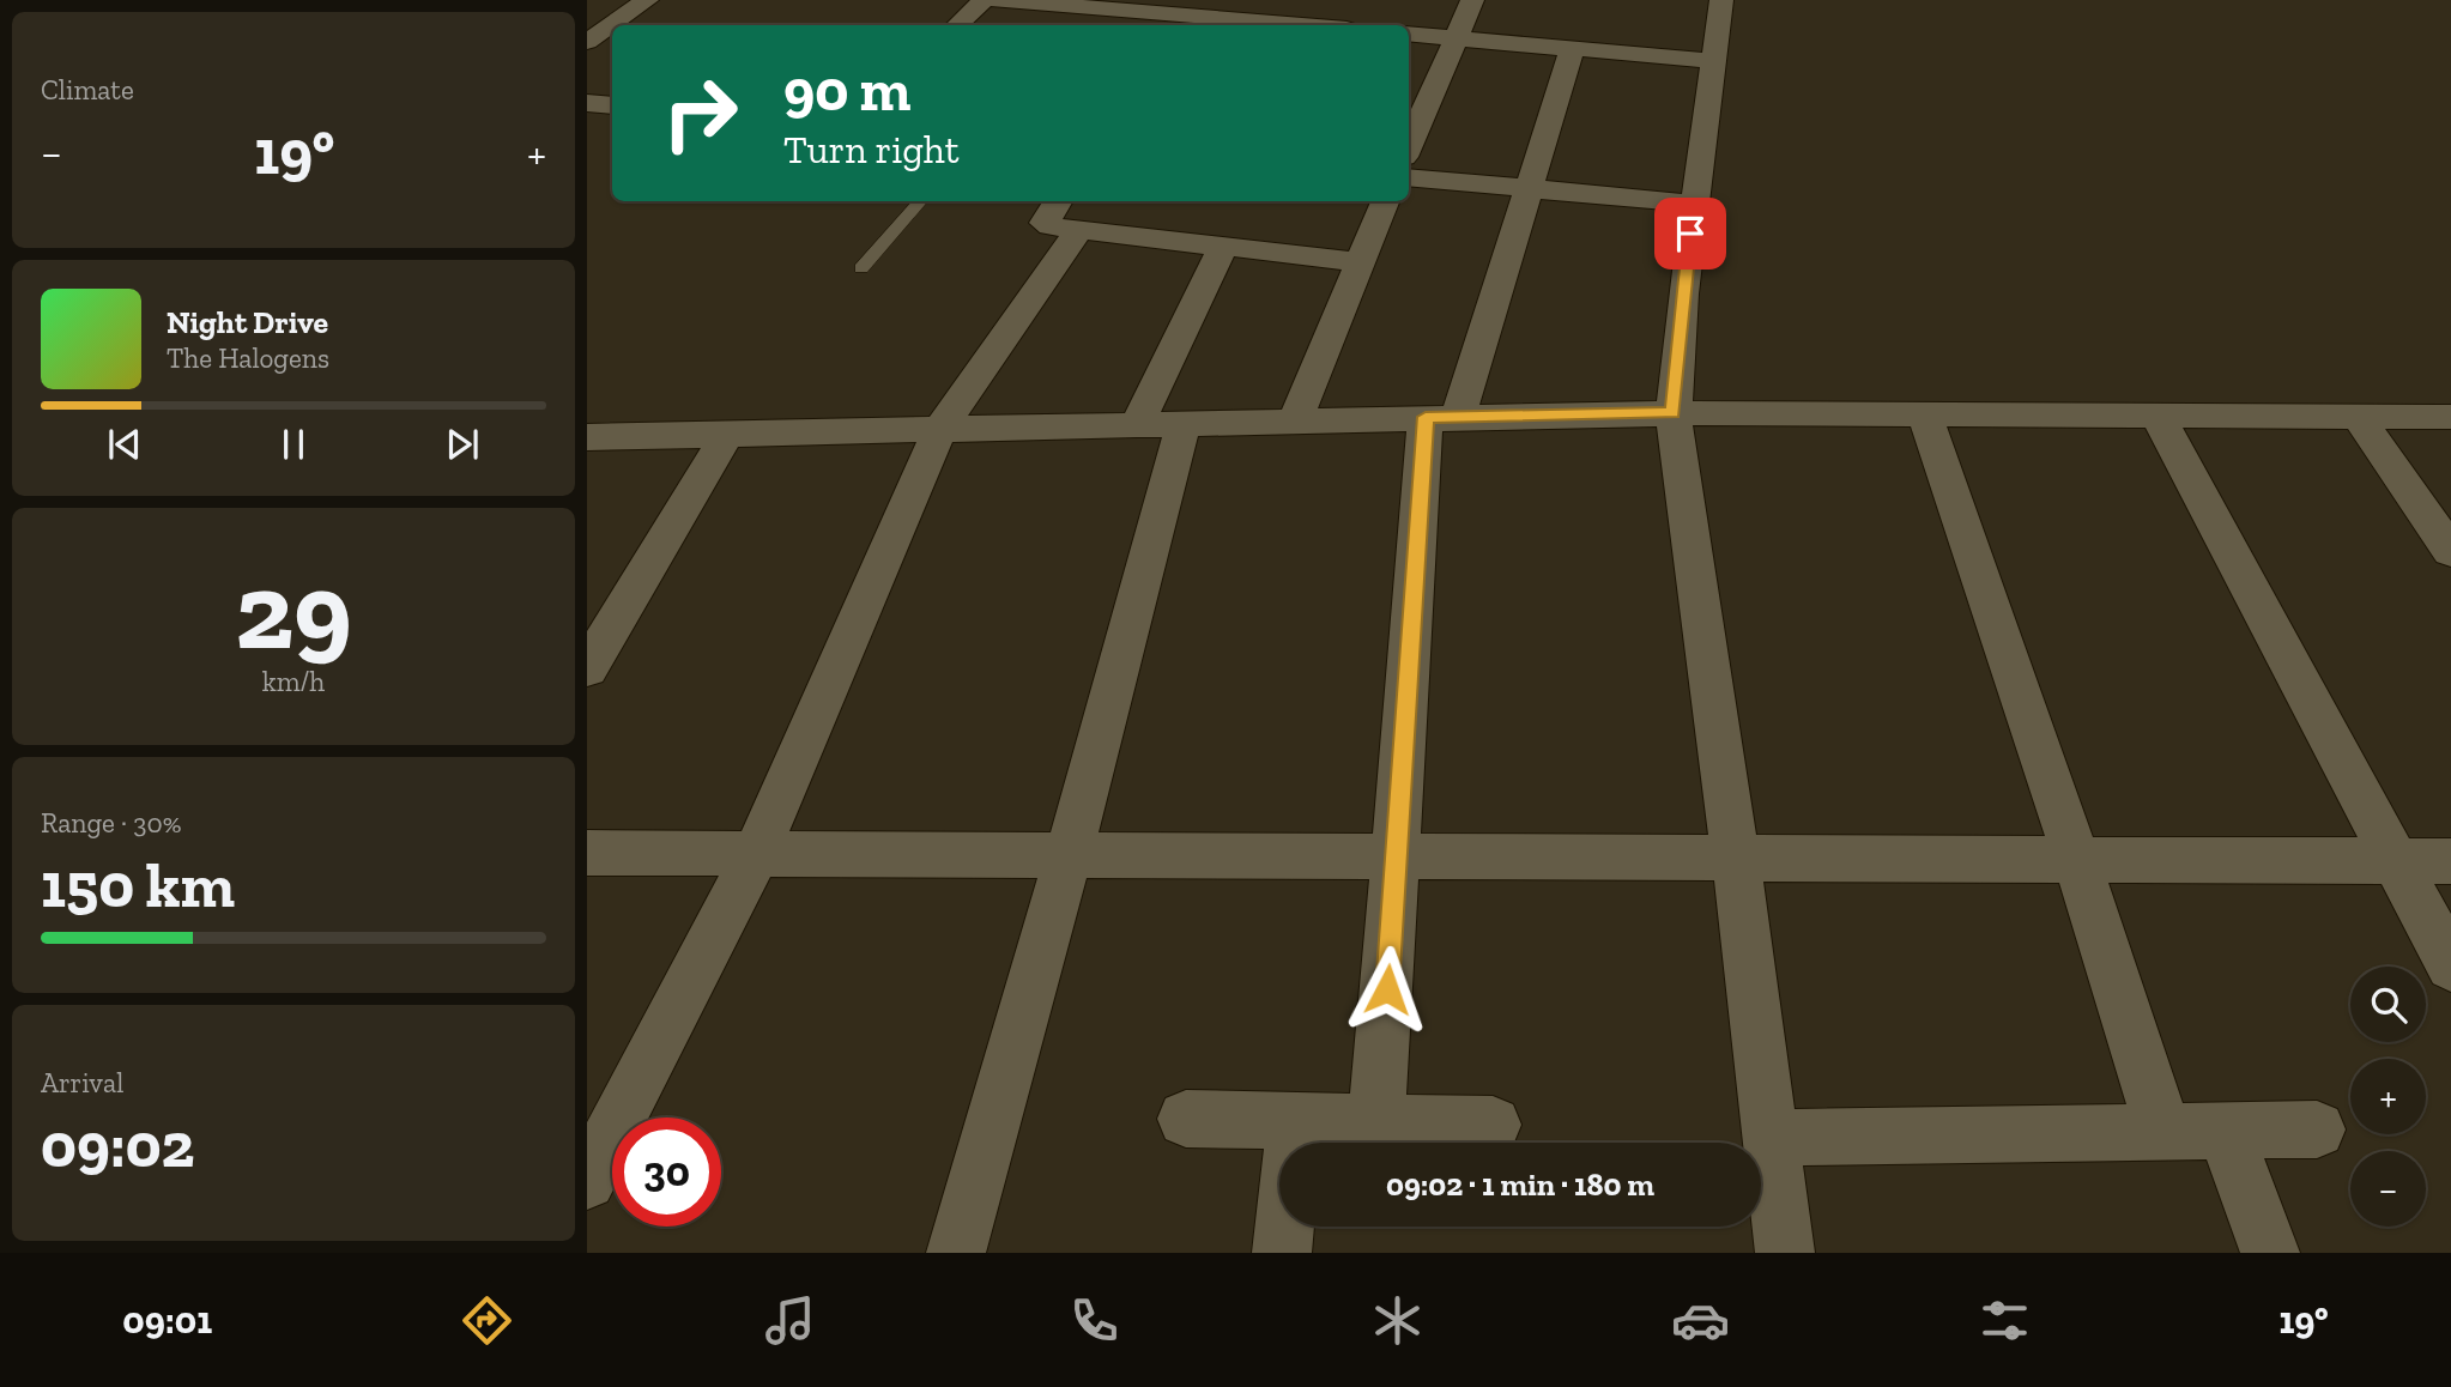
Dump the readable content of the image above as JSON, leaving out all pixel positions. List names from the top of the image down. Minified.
{"page":{"tile":["Climate",["29","km/h"],["Range · 30%","150 km"],["Arrival","09:02"]],"turn":["90 m","Turn right"],"heat":["−","19°","+"],"song":["Night Drive","The Halogens"],"map_buttons":["+","−"],"limit":"30","trip":"09:02 · 1 min · 180 m","tabs":["09:01","19°"]}}
